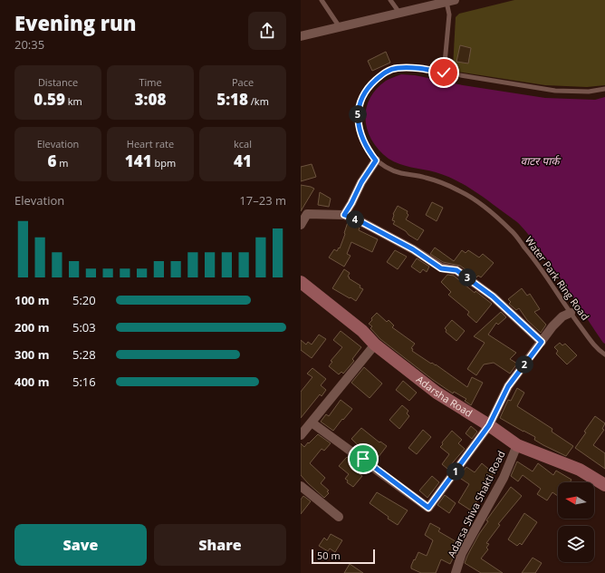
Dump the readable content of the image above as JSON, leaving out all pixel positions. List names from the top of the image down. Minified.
{"streets":{"main road":["Adarsha Road"],"street":["Adarsa Shiva Shakti Road"],"lane":["Water Park Ring Road"]},"crossings":[["Adarsha Road","Adarsa Shiva Shakti Road"]],"water":["वाटर पार्क"],"scale_bar":"50 m","north":"left","page":{"heading":["Evening run","20:35"],"stats":[["Distance","0.59 km"],["Time","3:08"],["Pace","5:18 /km"],["Elevation","6 m"],["Heart rate","141 bpm"],["kcal","41"]],"pins":["5","4","3","2","1"],"chart":["Elevation","17–23 m"],"list":[{"name":"100 m","note":"5:20"},{"name":"200 m","note":"5:03"},{"name":"300 m","note":"5:28"},{"name":"400 m","note":"5:16"}],"buttons":["Save","Share"],"scale":"50 m"}}
